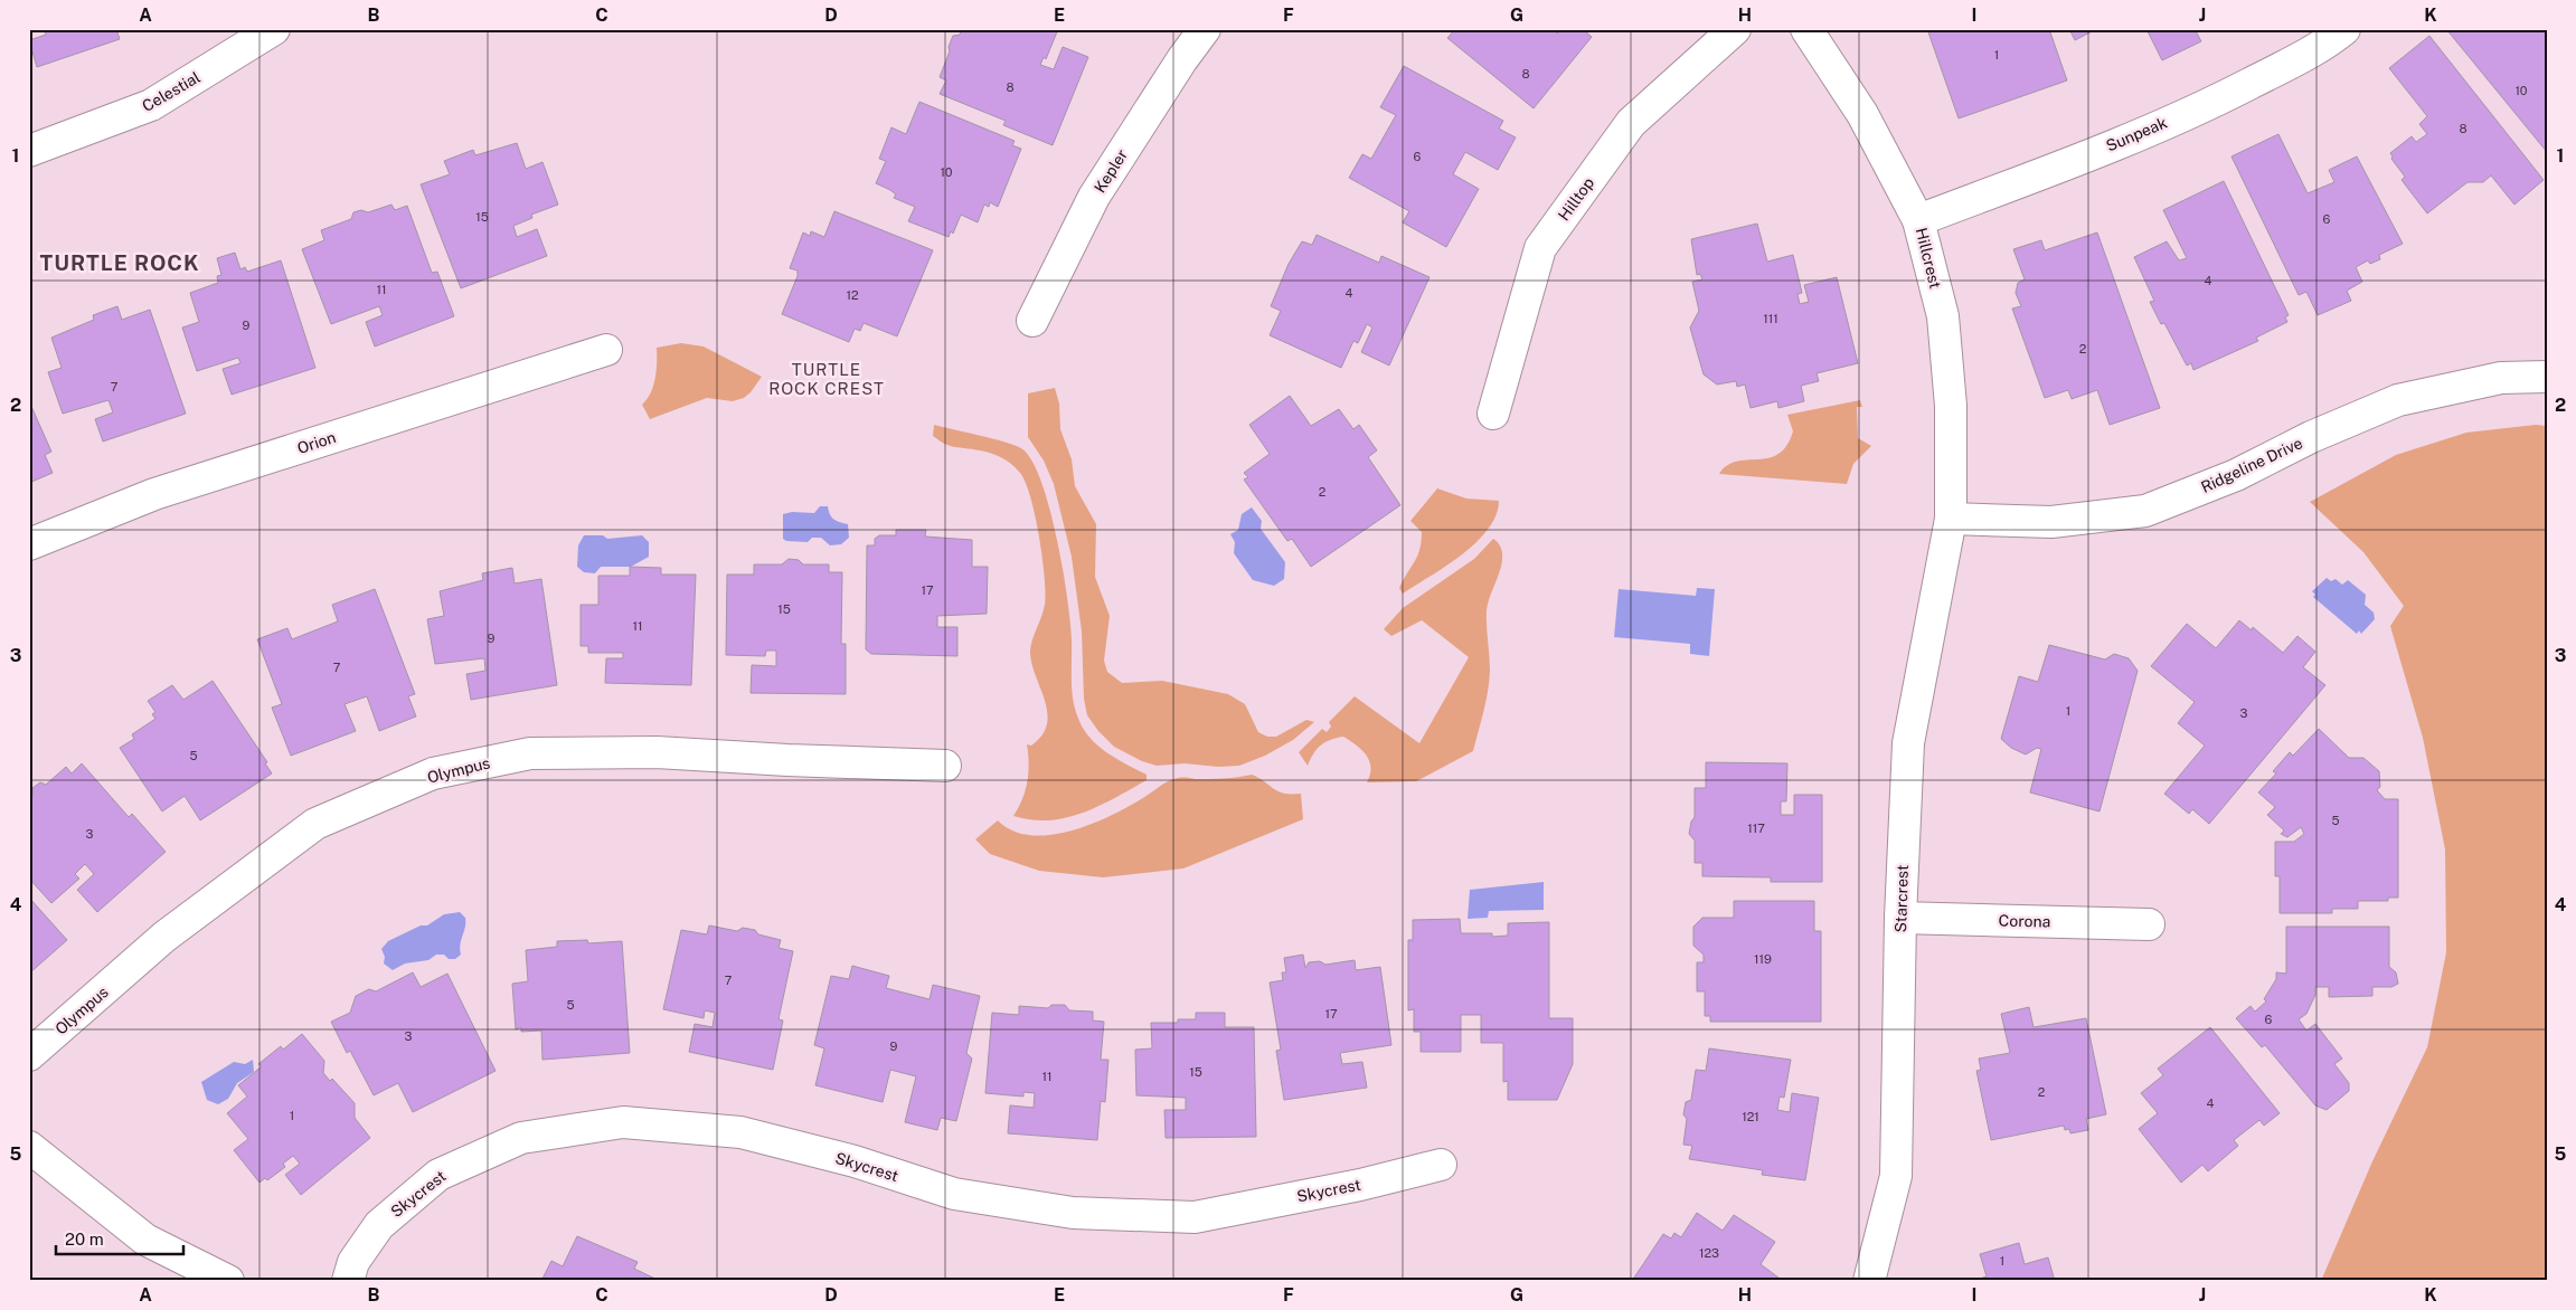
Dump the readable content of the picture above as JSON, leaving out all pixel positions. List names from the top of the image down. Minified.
{"streets":{"street":["Celestial","Sunpeak","Kepler","Hilltop","Hillcrest","Orion","Ridgeline Drive","Olympus","Starcrest","Corona","Skycrest"]},"crossings":[["Sunpeak","Hillcrest"],["Hillcrest","Ridgeline Drive"],["Hillcrest","Starcrest"],["Ridgeline Drive","Starcrest"],["Starcrest","Corona"]],"districts":["TURTLE ROCK","TURTLE ROCK CREST"],"house_numbers":["1","8","8","10","8","6","10","15","6","4","11","4","12","111","9","2","7","2","17","15","11","9","7","1","3","5","5","117","3","119","7","5","17","6","3","9","15","11","2","4","1","121","123","1"],"scale_bar":"20 m","grid":{"columns":["A","B","C","D","E","F","G","H","I","J","K"],"rows":["1","2","3","4","5"]}}
